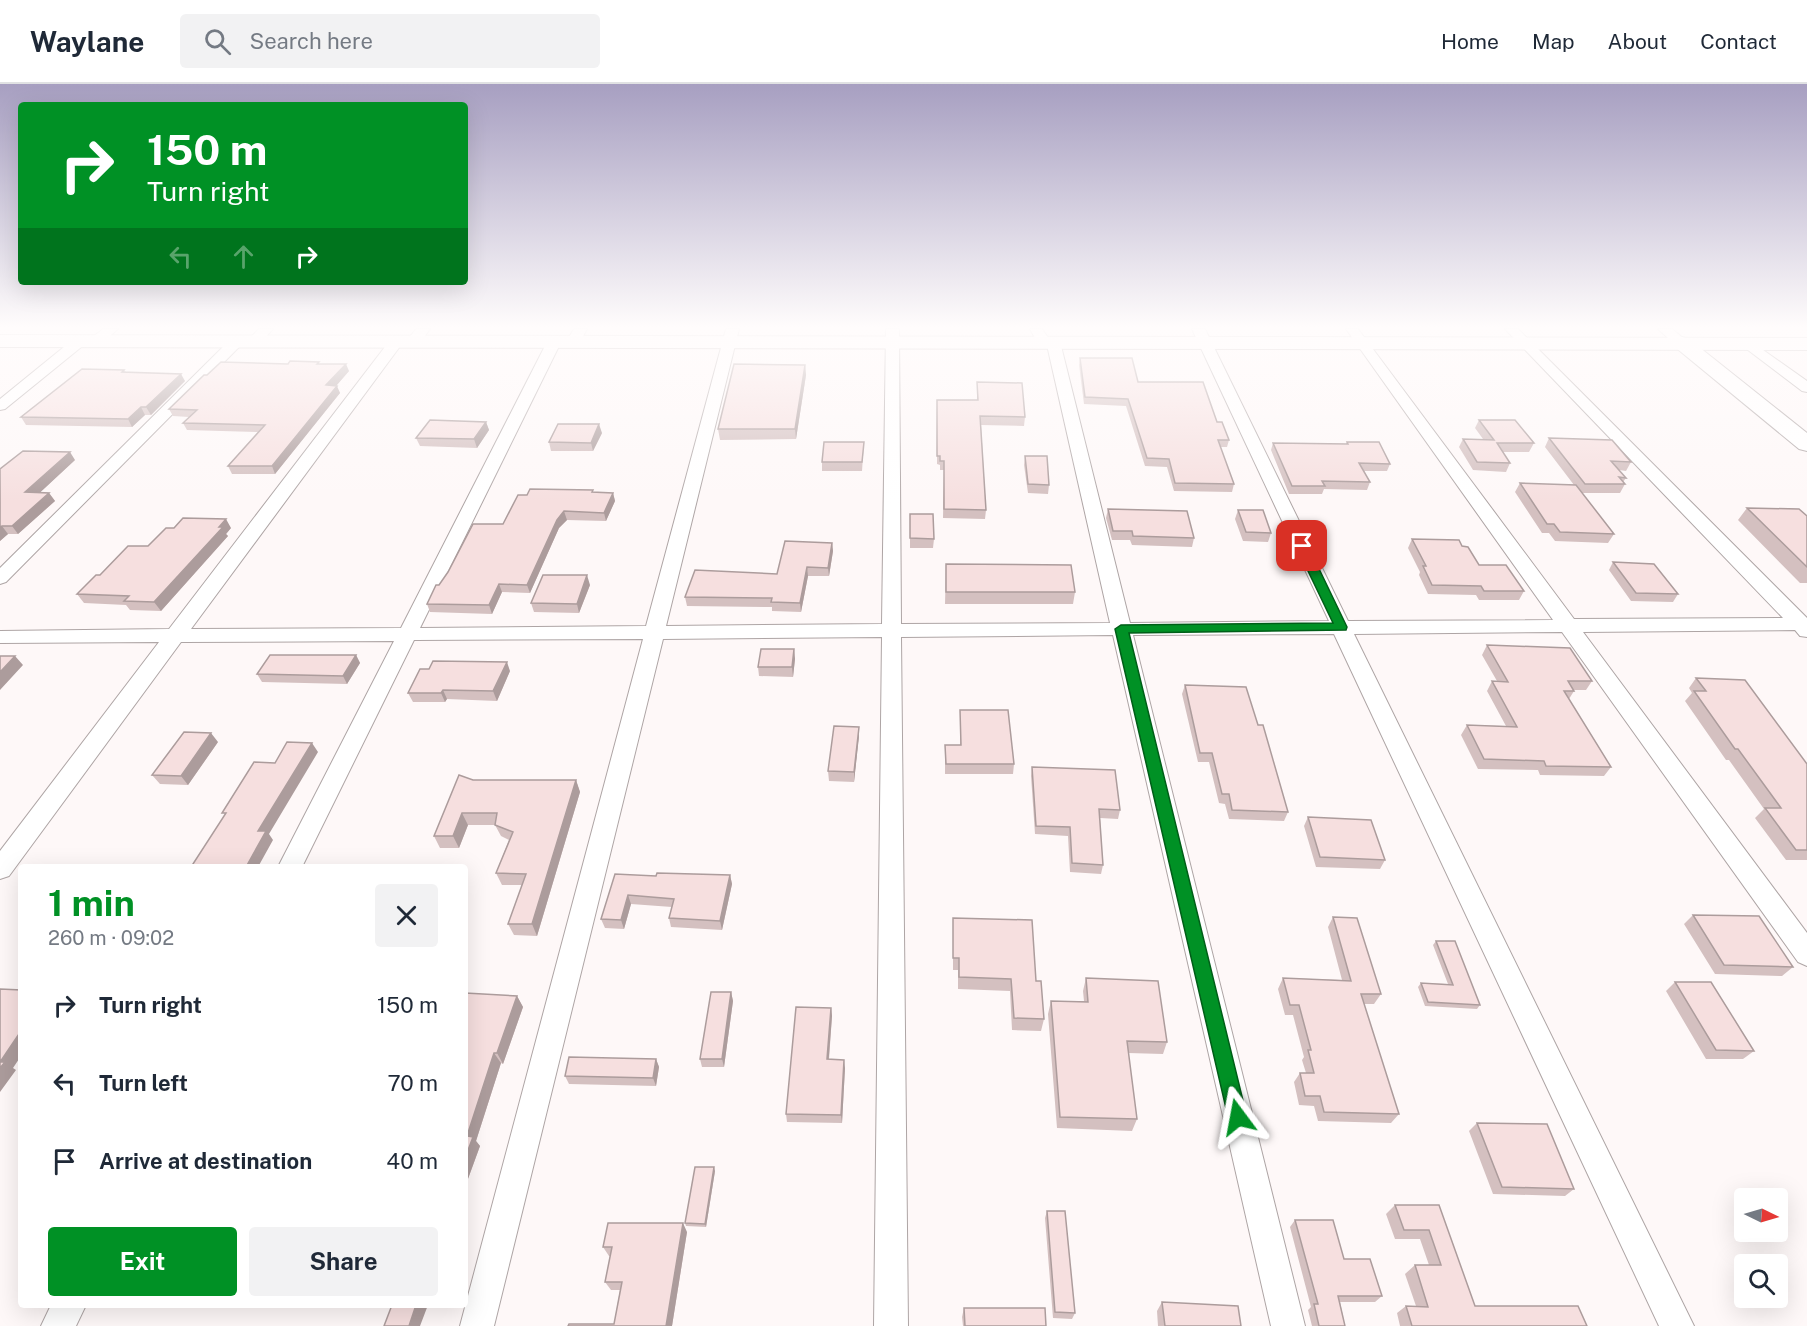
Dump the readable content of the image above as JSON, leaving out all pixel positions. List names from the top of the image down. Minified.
{"north":"right","page":{"header":"Waylane","search":"Search here","nav":["Home","Map","About","Contact"],"turn":["150 m","Turn right"],"heading":["1 min","260 m · 09:02"],"list":[{"name":"Turn right","value":"150 m"},{"name":"Turn left","value":"70 m"},{"name":"Arrive at destination","value":"40 m"}],"buttons":["Exit","Share"]}}
